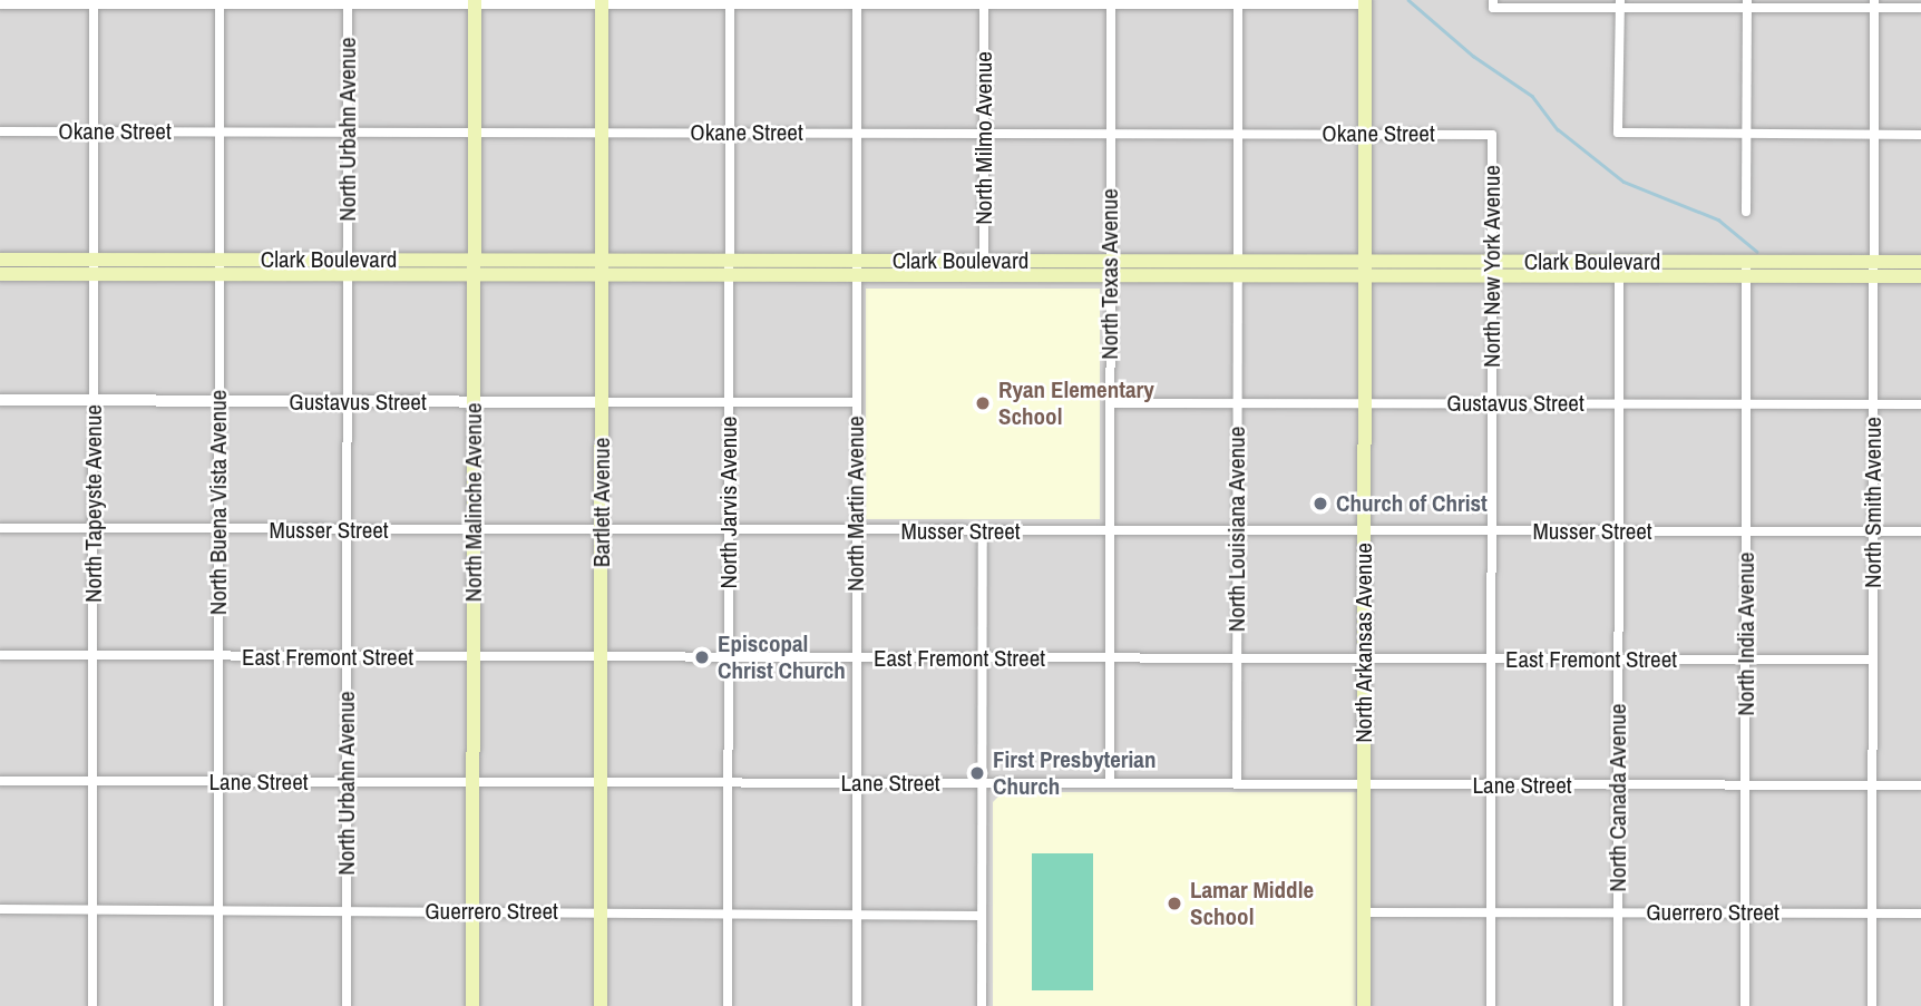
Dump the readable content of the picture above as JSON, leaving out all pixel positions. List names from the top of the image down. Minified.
{"streets":{"main road":["Clark Boulevard","North Malinche Avenue","Bartlett Avenue","North Arkansas Avenue"],"street":["North Urbahn Avenue","Okane Street","North Milmo Avenue","North New York Avenue","North Texas Avenue","Gustavus Street","North Buena Vista Avenue","North Jarvis Avenue","North Smith Avenue","North Tapeyste Avenue","North Martin Avenue","North Louisiana Avenue","Musser Street","North India Avenue","East Fremont Street","Lane Street","North Canada Avenue","Guerrero Street"]},"crossings":[["North Urbahn Avenue","Okane Street"],["North Urbahn Avenue","Clark Boulevard"],["North Urbahn Avenue","Gustavus Street"],["North Urbahn Avenue","Musser Street"],["North Urbahn Avenue","East Fremont Street"],["North Urbahn Avenue","Lane Street"],["North Urbahn Avenue","Guerrero Street"],["Okane Street","North Milmo Avenue"],["Okane Street","North New York Avenue"],["Okane Street","North Texas Avenue"],["Okane Street","North Buena Vista Avenue"],["Okane Street","North Malinche Avenue"],["Okane Street","Bartlett Avenue"],["Okane Street","North Jarvis Avenue"],["Okane Street","North Tapeyste Avenue"],["Okane Street","North Martin Avenue"],["Okane Street","North Louisiana Avenue"],["Okane Street","North Arkansas Avenue"],["North Milmo Avenue","Clark Boulevard"],["Clark Boulevard","North New York Avenue"],["Clark Boulevard","North Texas Avenue"],["Clark Boulevard","North Buena Vista Avenue"],["Clark Boulevard","North Malinche Avenue"],["Clark Boulevard","Bartlett Avenue"],["Clark Boulevard","North Jarvis Avenue"],["Clark Boulevard","North Smith Avenue"],["Clark Boulevard","North Tapeyste Avenue"],["Clark Boulevard","North Martin Avenue"],["Clark Boulevard","North Louisiana Avenue"],["Clark Boulevard","North India Avenue"],["Clark Boulevard","North Arkansas Avenue"],["Clark Boulevard","North Canada Avenue"],["North New York Avenue","Gustavus Street"],["North New York Avenue","Musser Street"],["North New York Avenue","East Fremont Street"],["North New York Avenue","Lane Street"],["North New York Avenue","Guerrero Street"],["North Texas Avenue","Gustavus Street"],["North Texas Avenue","Musser Street"],["North Texas Avenue","East Fremont Street"],["North Texas Avenue","Lane Street"],["Gustavus Street","North Buena Vista Avenue"],["Gustavus Street","North Malinche Avenue"],["Gustavus Street","Bartlett Avenue"],["Gustavus Street","North Jarvis Avenue"],["Gustavus Street","North Smith Avenue"],["Gustavus Street","North Tapeyste Avenue"],["Gustavus Street","North Martin Avenue"],["Gustavus Street","North Louisiana Avenue"],["Gustavus Street","North India Avenue"],["Gustavus Street","North Arkansas Avenue"],["Gustavus Street","North Canada Avenue"],["North Buena Vista Avenue","Musser Street"],["North Buena Vista Avenue","East Fremont Street"],["North Buena Vista Avenue","Lane Street"],["North Buena Vista Avenue","Guerrero Street"],["North Malinche Avenue","Musser Street"],["North Malinche Avenue","East Fremont Street"],["North Malinche Avenue","Lane Street"],["North Malinche Avenue","Guerrero Street"],["Bartlett Avenue","Musser Street"],["Bartlett Avenue","East Fremont Street"],["Bartlett Avenue","Lane Street"],["Bartlett Avenue","Guerrero Street"],["North Jarvis Avenue","Musser Street"],["North Jarvis Avenue","East Fremont Street"],["North Jarvis Avenue","Lane Street"],["North Jarvis Avenue","Guerrero Street"],["North Smith Avenue","Musser Street"],["North Smith Avenue","East Fremont Street"],["North Smith Avenue","Lane Street"],["North Smith Avenue","Guerrero Street"],["North Tapeyste Avenue","Musser Street"],["North Tapeyste Avenue","East Fremont Street"],["North Tapeyste Avenue","Lane Street"],["North Tapeyste Avenue","Guerrero Street"],["North Martin Avenue","Musser Street"],["North Martin Avenue","East Fremont Street"],["North Martin Avenue","Lane Street"],["North Martin Avenue","Guerrero Street"],["North Louisiana Avenue","Musser Street"],["North Louisiana Avenue","East Fremont Street"],["North Louisiana Avenue","Lane Street"],["Musser Street","North India Avenue"],["Musser Street","North Arkansas Avenue"],["Musser Street","North Canada Avenue"],["North India Avenue","East Fremont Street"],["North India Avenue","Lane Street"],["North India Avenue","Guerrero Street"],["North Arkansas Avenue","East Fremont Street"],["North Arkansas Avenue","Lane Street"],["North Arkansas Avenue","Guerrero Street"],["East Fremont Street","North Canada Avenue"],["Lane Street","North Canada Avenue"],["North Canada Avenue","Guerrero Street"]],"places":["Ryan Elementary School","Church of Christ","Episcopal Christ Church","First Presbyterian Church","Lamar Middle School"]}
